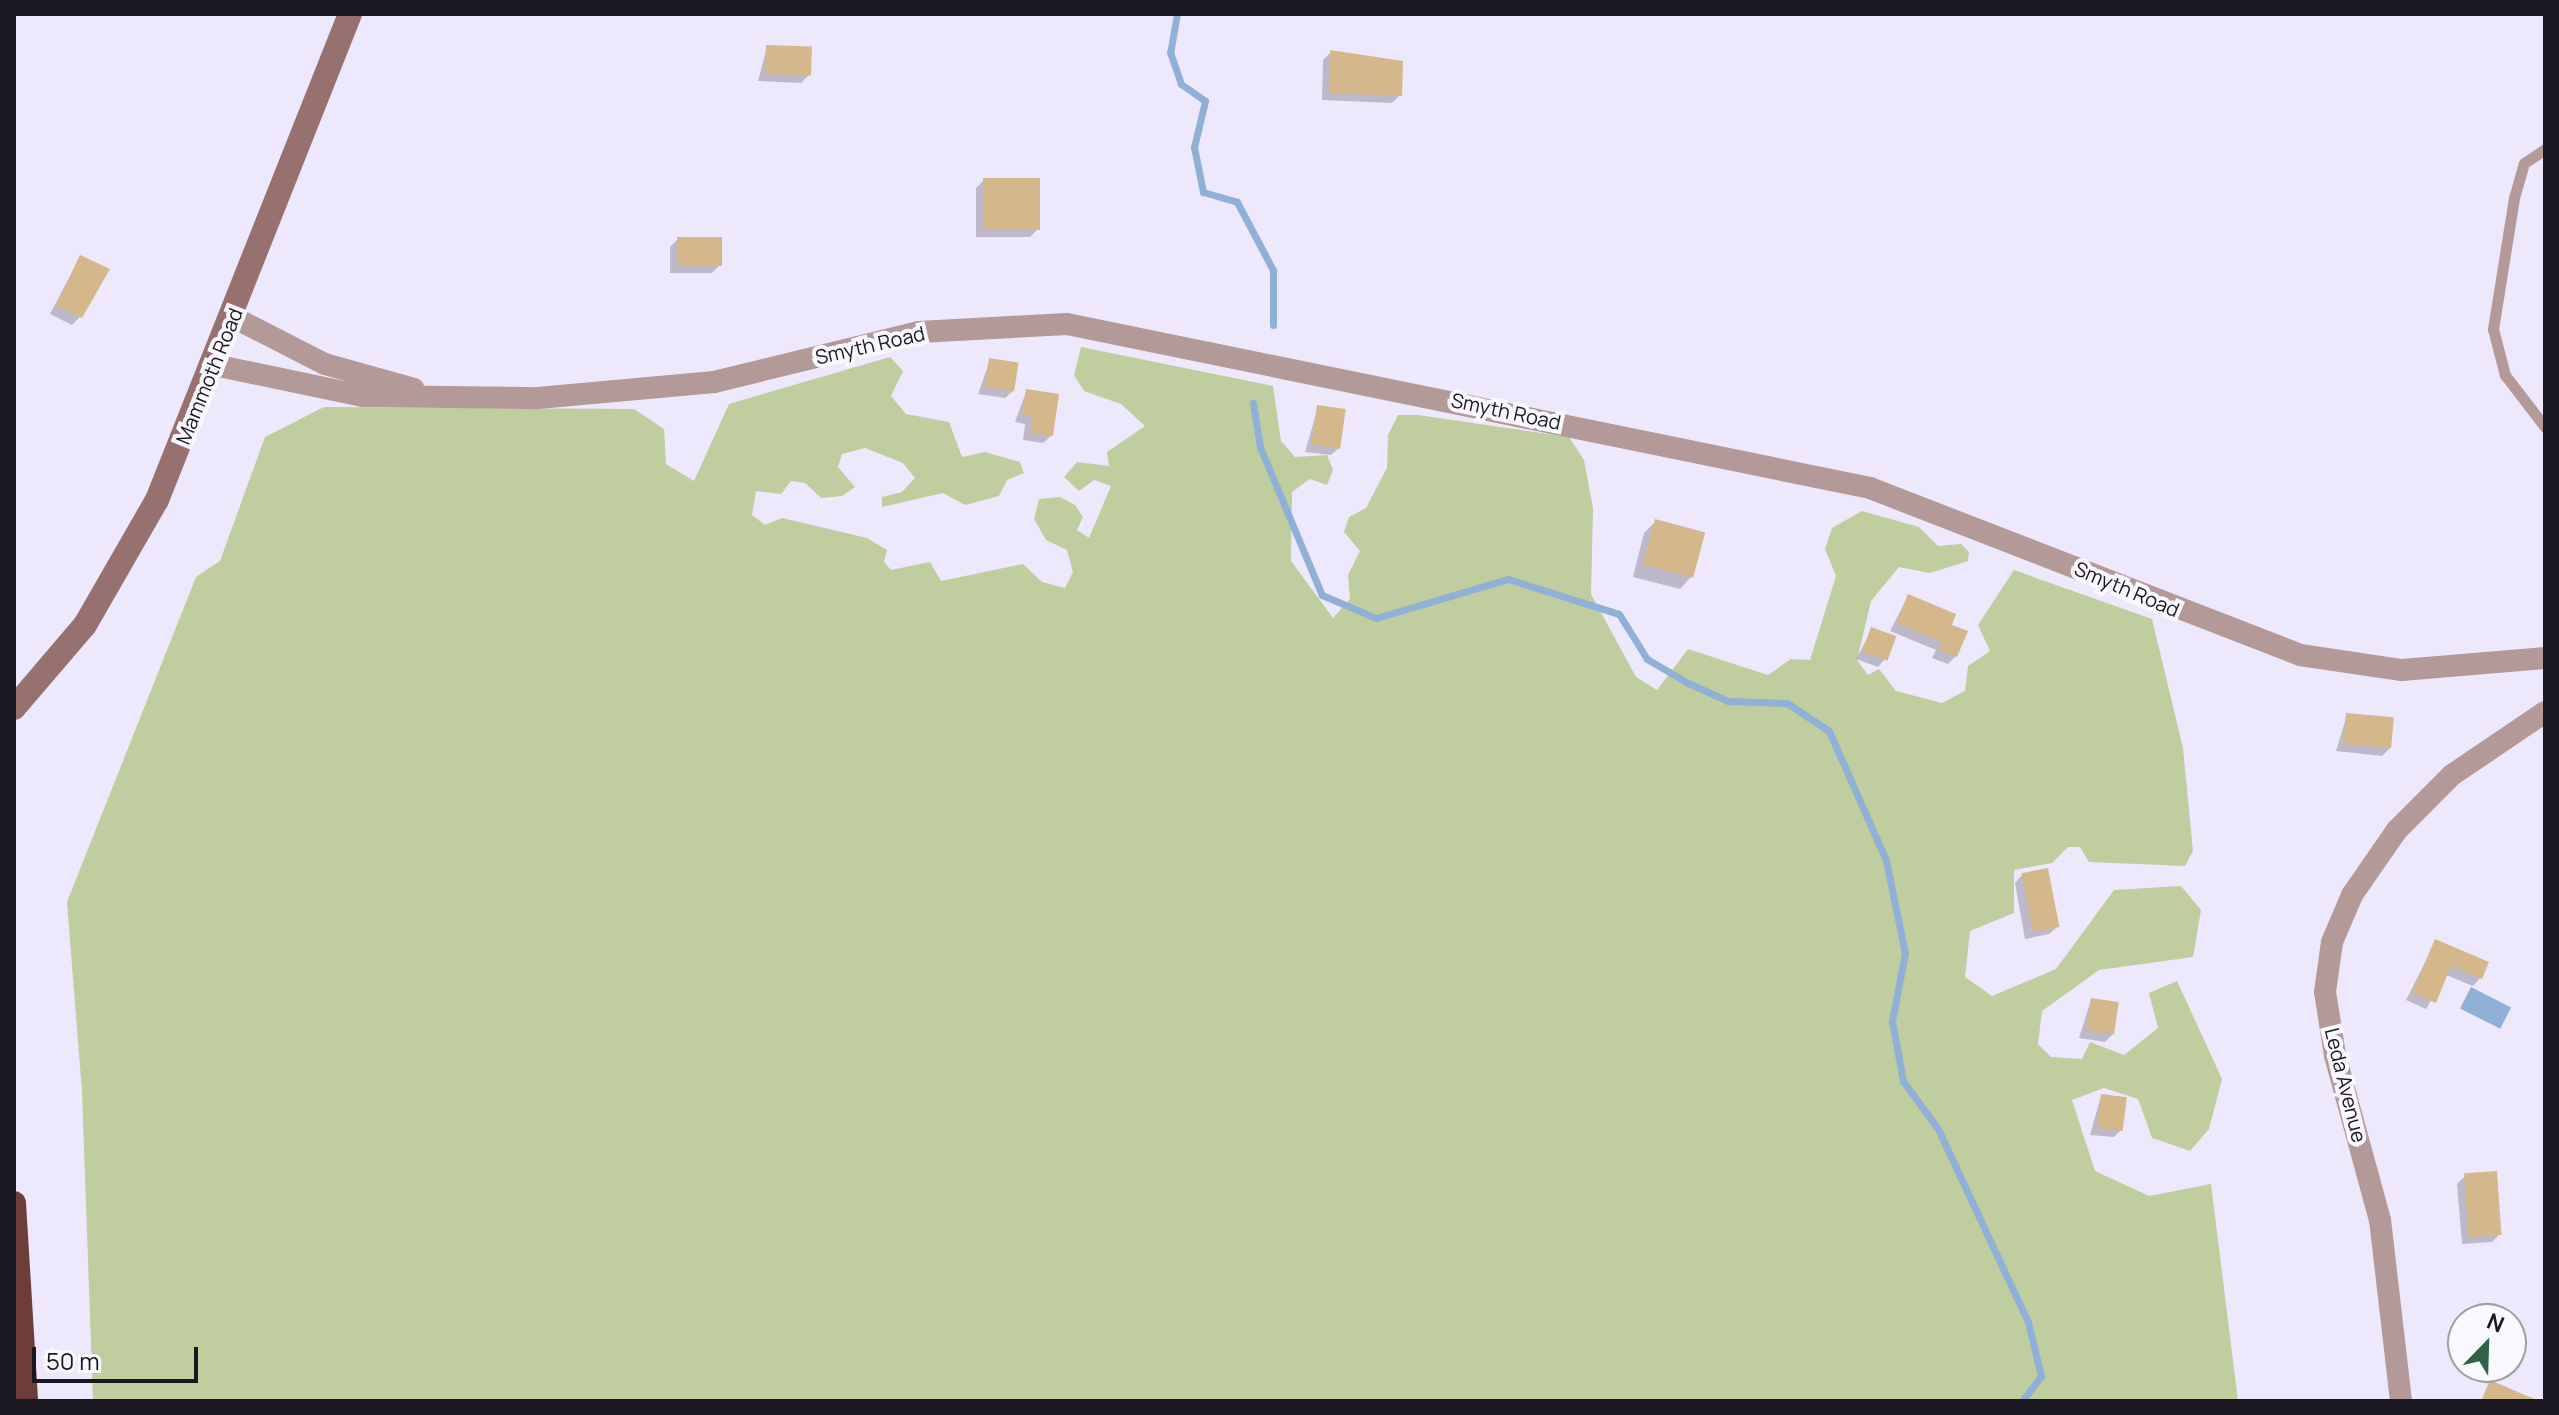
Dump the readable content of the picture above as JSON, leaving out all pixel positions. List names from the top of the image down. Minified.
{"streets":{"main road":["Mammoth Road"],"street":["Smyth Road","Leda Avenue"]},"crossings":[["Smyth Road","Mammoth Road"]],"scale_bar":"50 m","north":"top right"}
